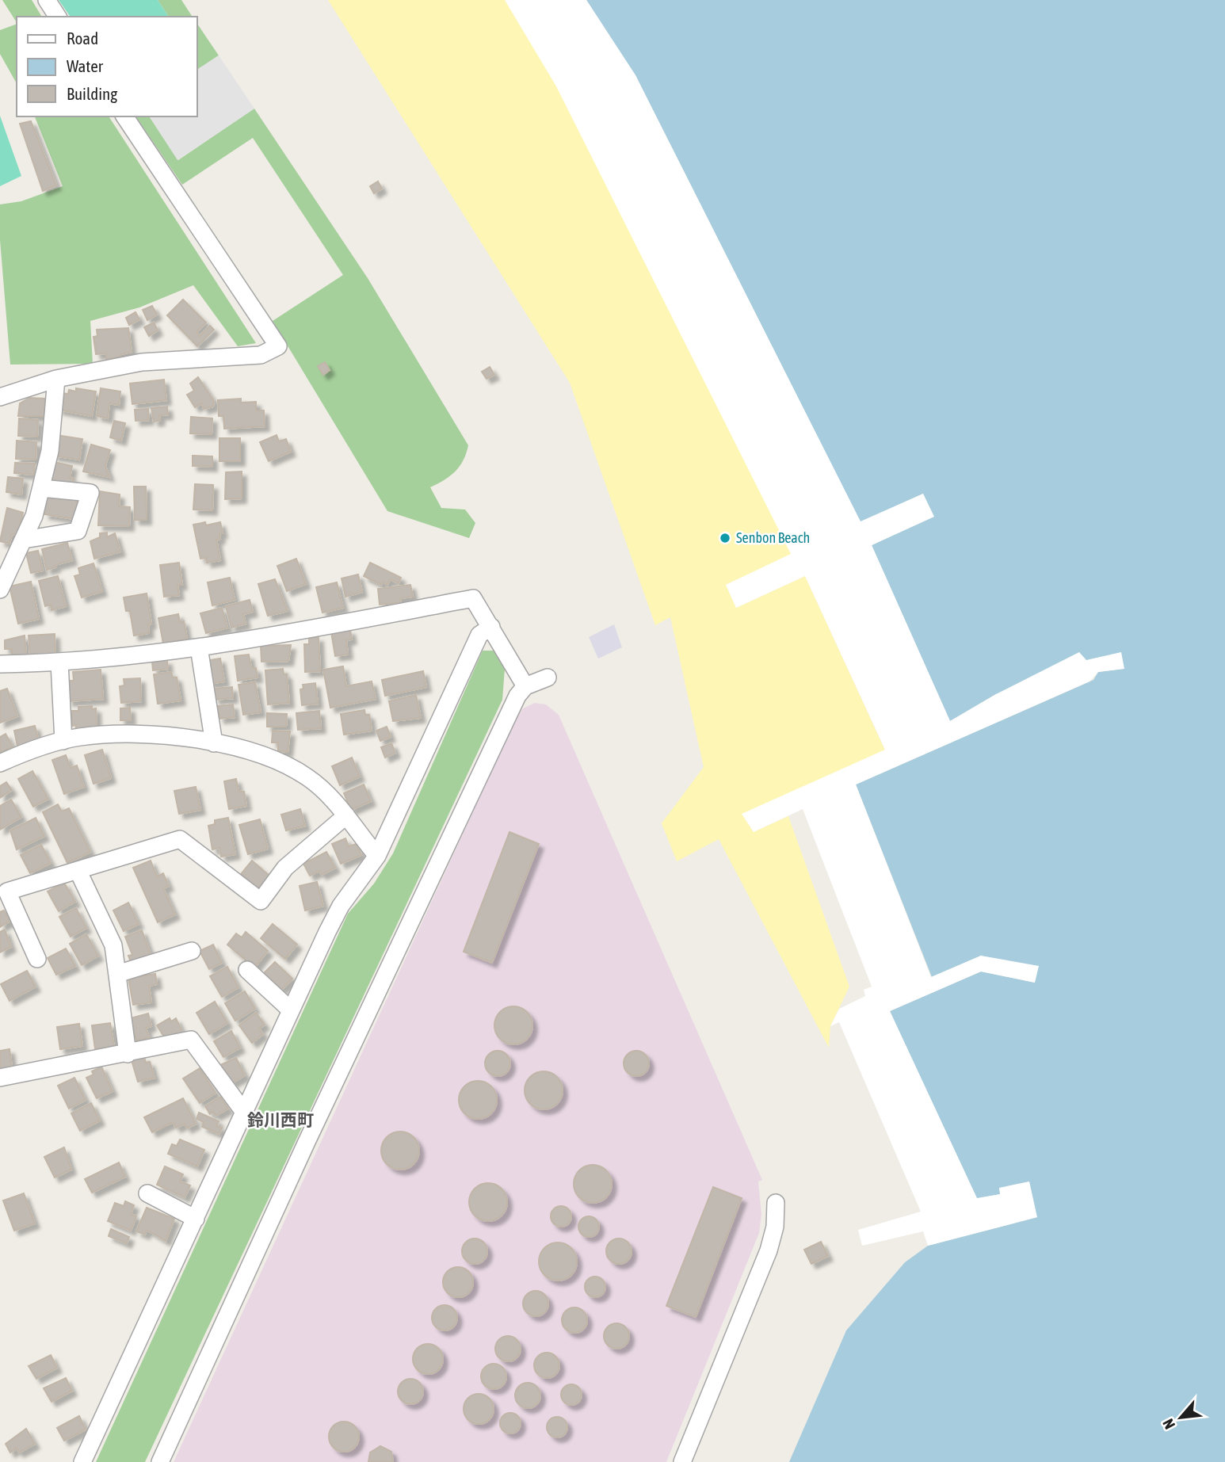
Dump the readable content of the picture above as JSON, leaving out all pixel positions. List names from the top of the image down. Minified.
{"districts":["鈴川西町"],"places":["Senbon Beach"],"legend":["Road","Water","Building"],"north":"bottom left"}
